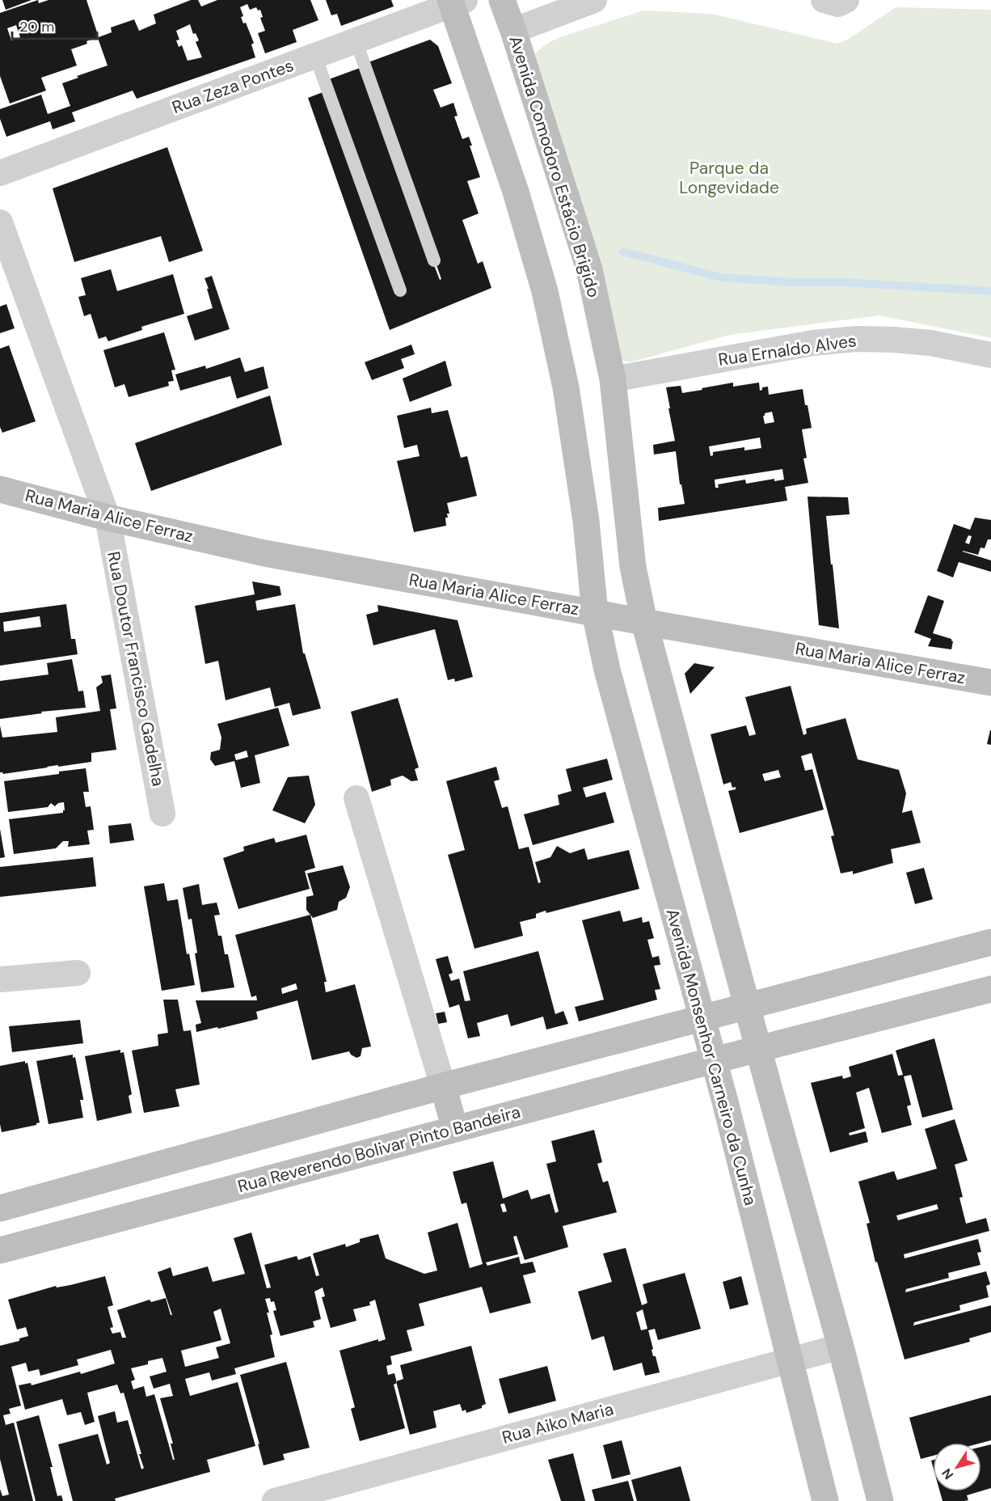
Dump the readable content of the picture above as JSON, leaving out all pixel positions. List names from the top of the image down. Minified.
{"streets":{"street":["Rua Zeza Pontes","Avenida Comodoro Estácio Brigido","Rua Ernaldo Alves","Rua Maria Alice Ferraz","Rua Doutor Francisco Gadelha","Avenida Monsenhor Carneiro da Cunha","Rua Reverendo Bolivar Pinto Bandeira","Rua Aiko Maria"]},"crossings":[["Avenida Comodoro Estácio Brigido","Rua Ernaldo Alves"],["Avenida Comodoro Estácio Brigido","Rua Maria Alice Ferraz"],["Rua Maria Alice Ferraz","Rua Doutor Francisco Gadelha"],["Rua Maria Alice Ferraz","Avenida Monsenhor Carneiro da Cunha"],["Avenida Monsenhor Carneiro da Cunha","Rua Reverendo Bolivar Pinto Bandeira"],["Avenida Monsenhor Carneiro da Cunha","Rua Aiko Maria"]],"parks":["Parque da Longevidade"],"scale_bar":"20 m","north":"bottom left"}
